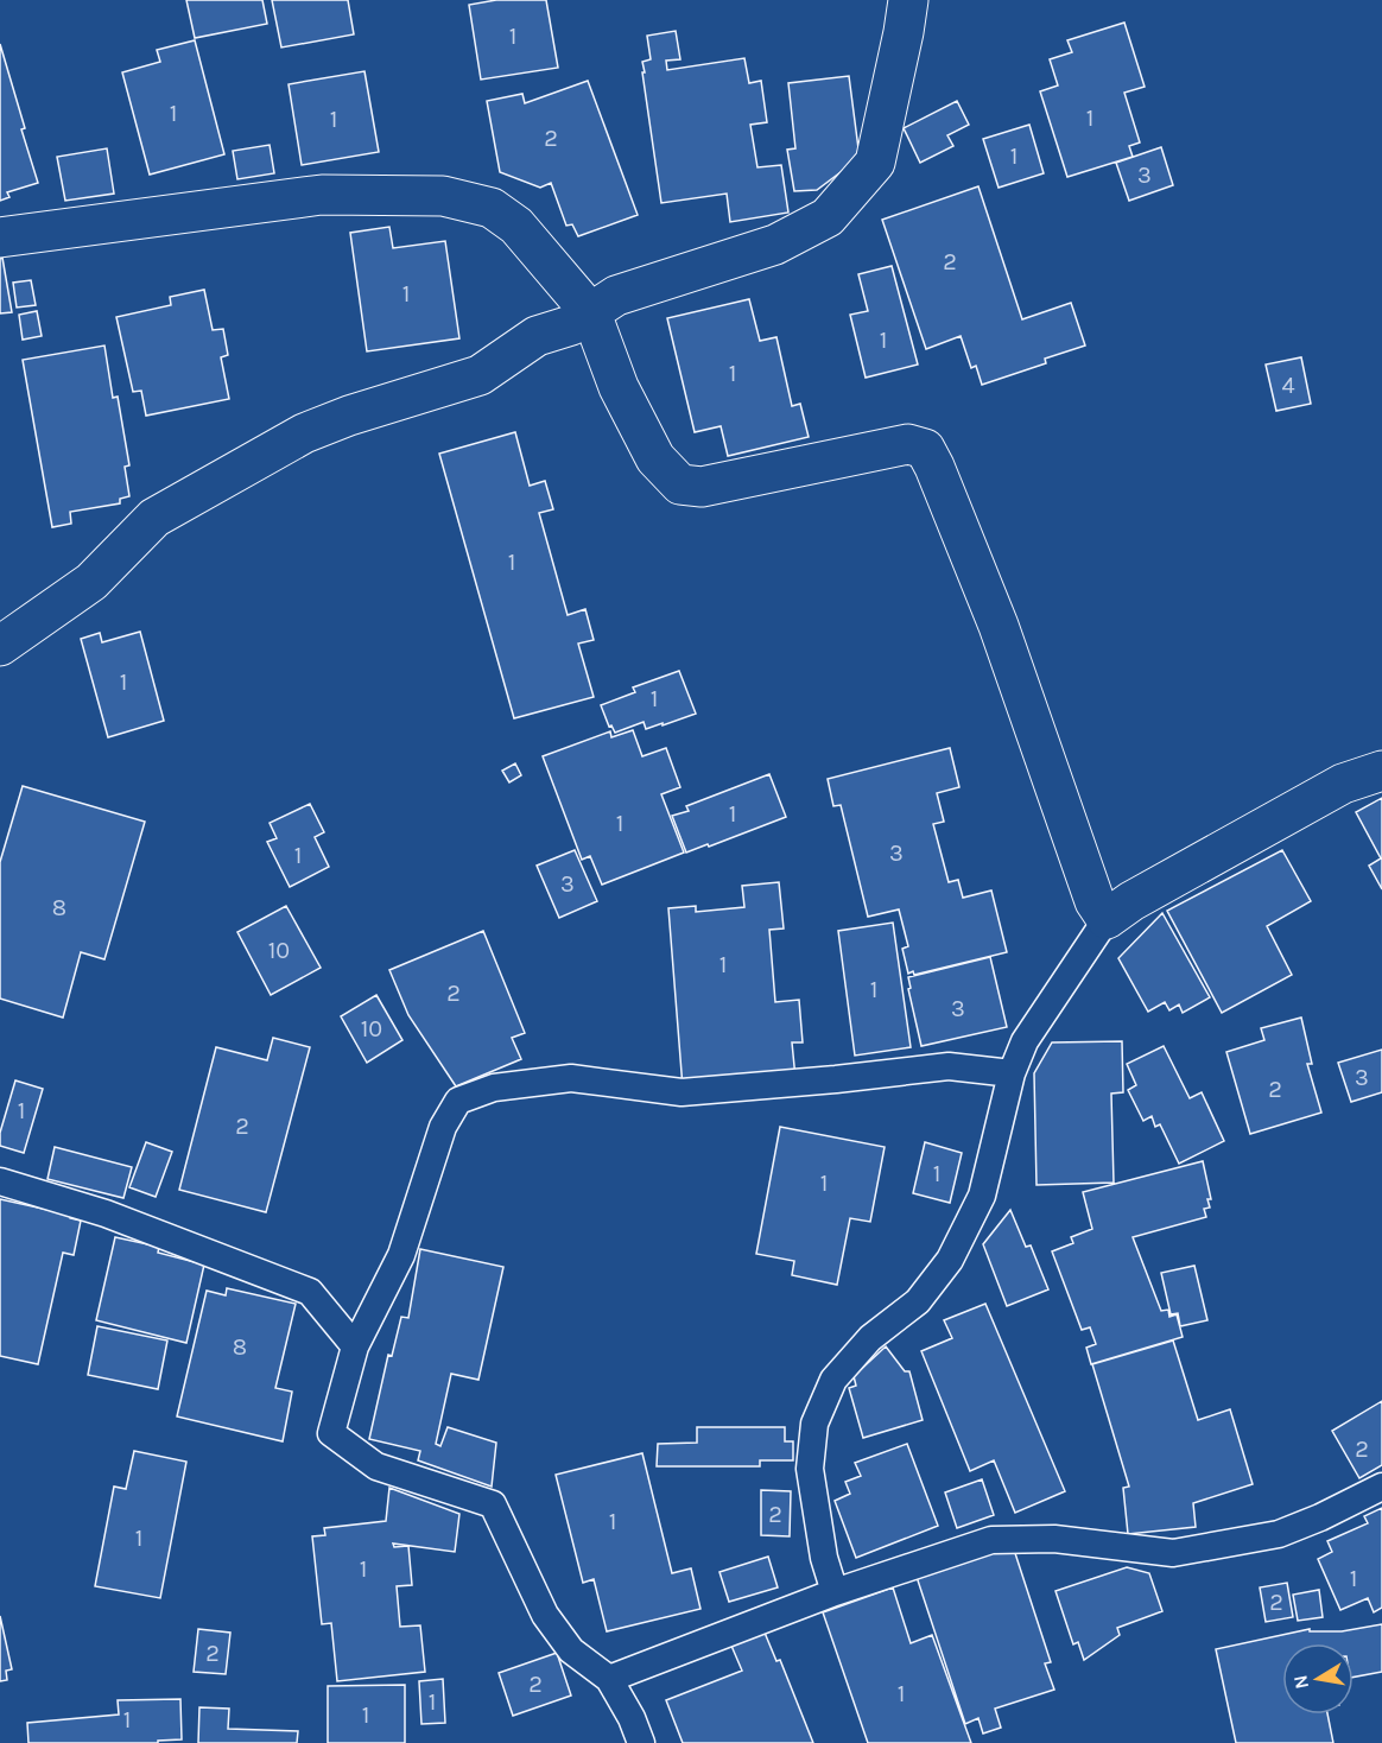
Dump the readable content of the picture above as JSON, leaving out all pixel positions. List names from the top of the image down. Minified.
{"house_numbers":["1","1","1","1","2","1","3","2","1","1","1","4","1","1","1","1","1","3","1","3","8","10","1","1","2","3","10","3","2","1","2","1","1","8","2","2","1","1","1","1","2","2","2","1","1","1","1"],"north":"left"}
